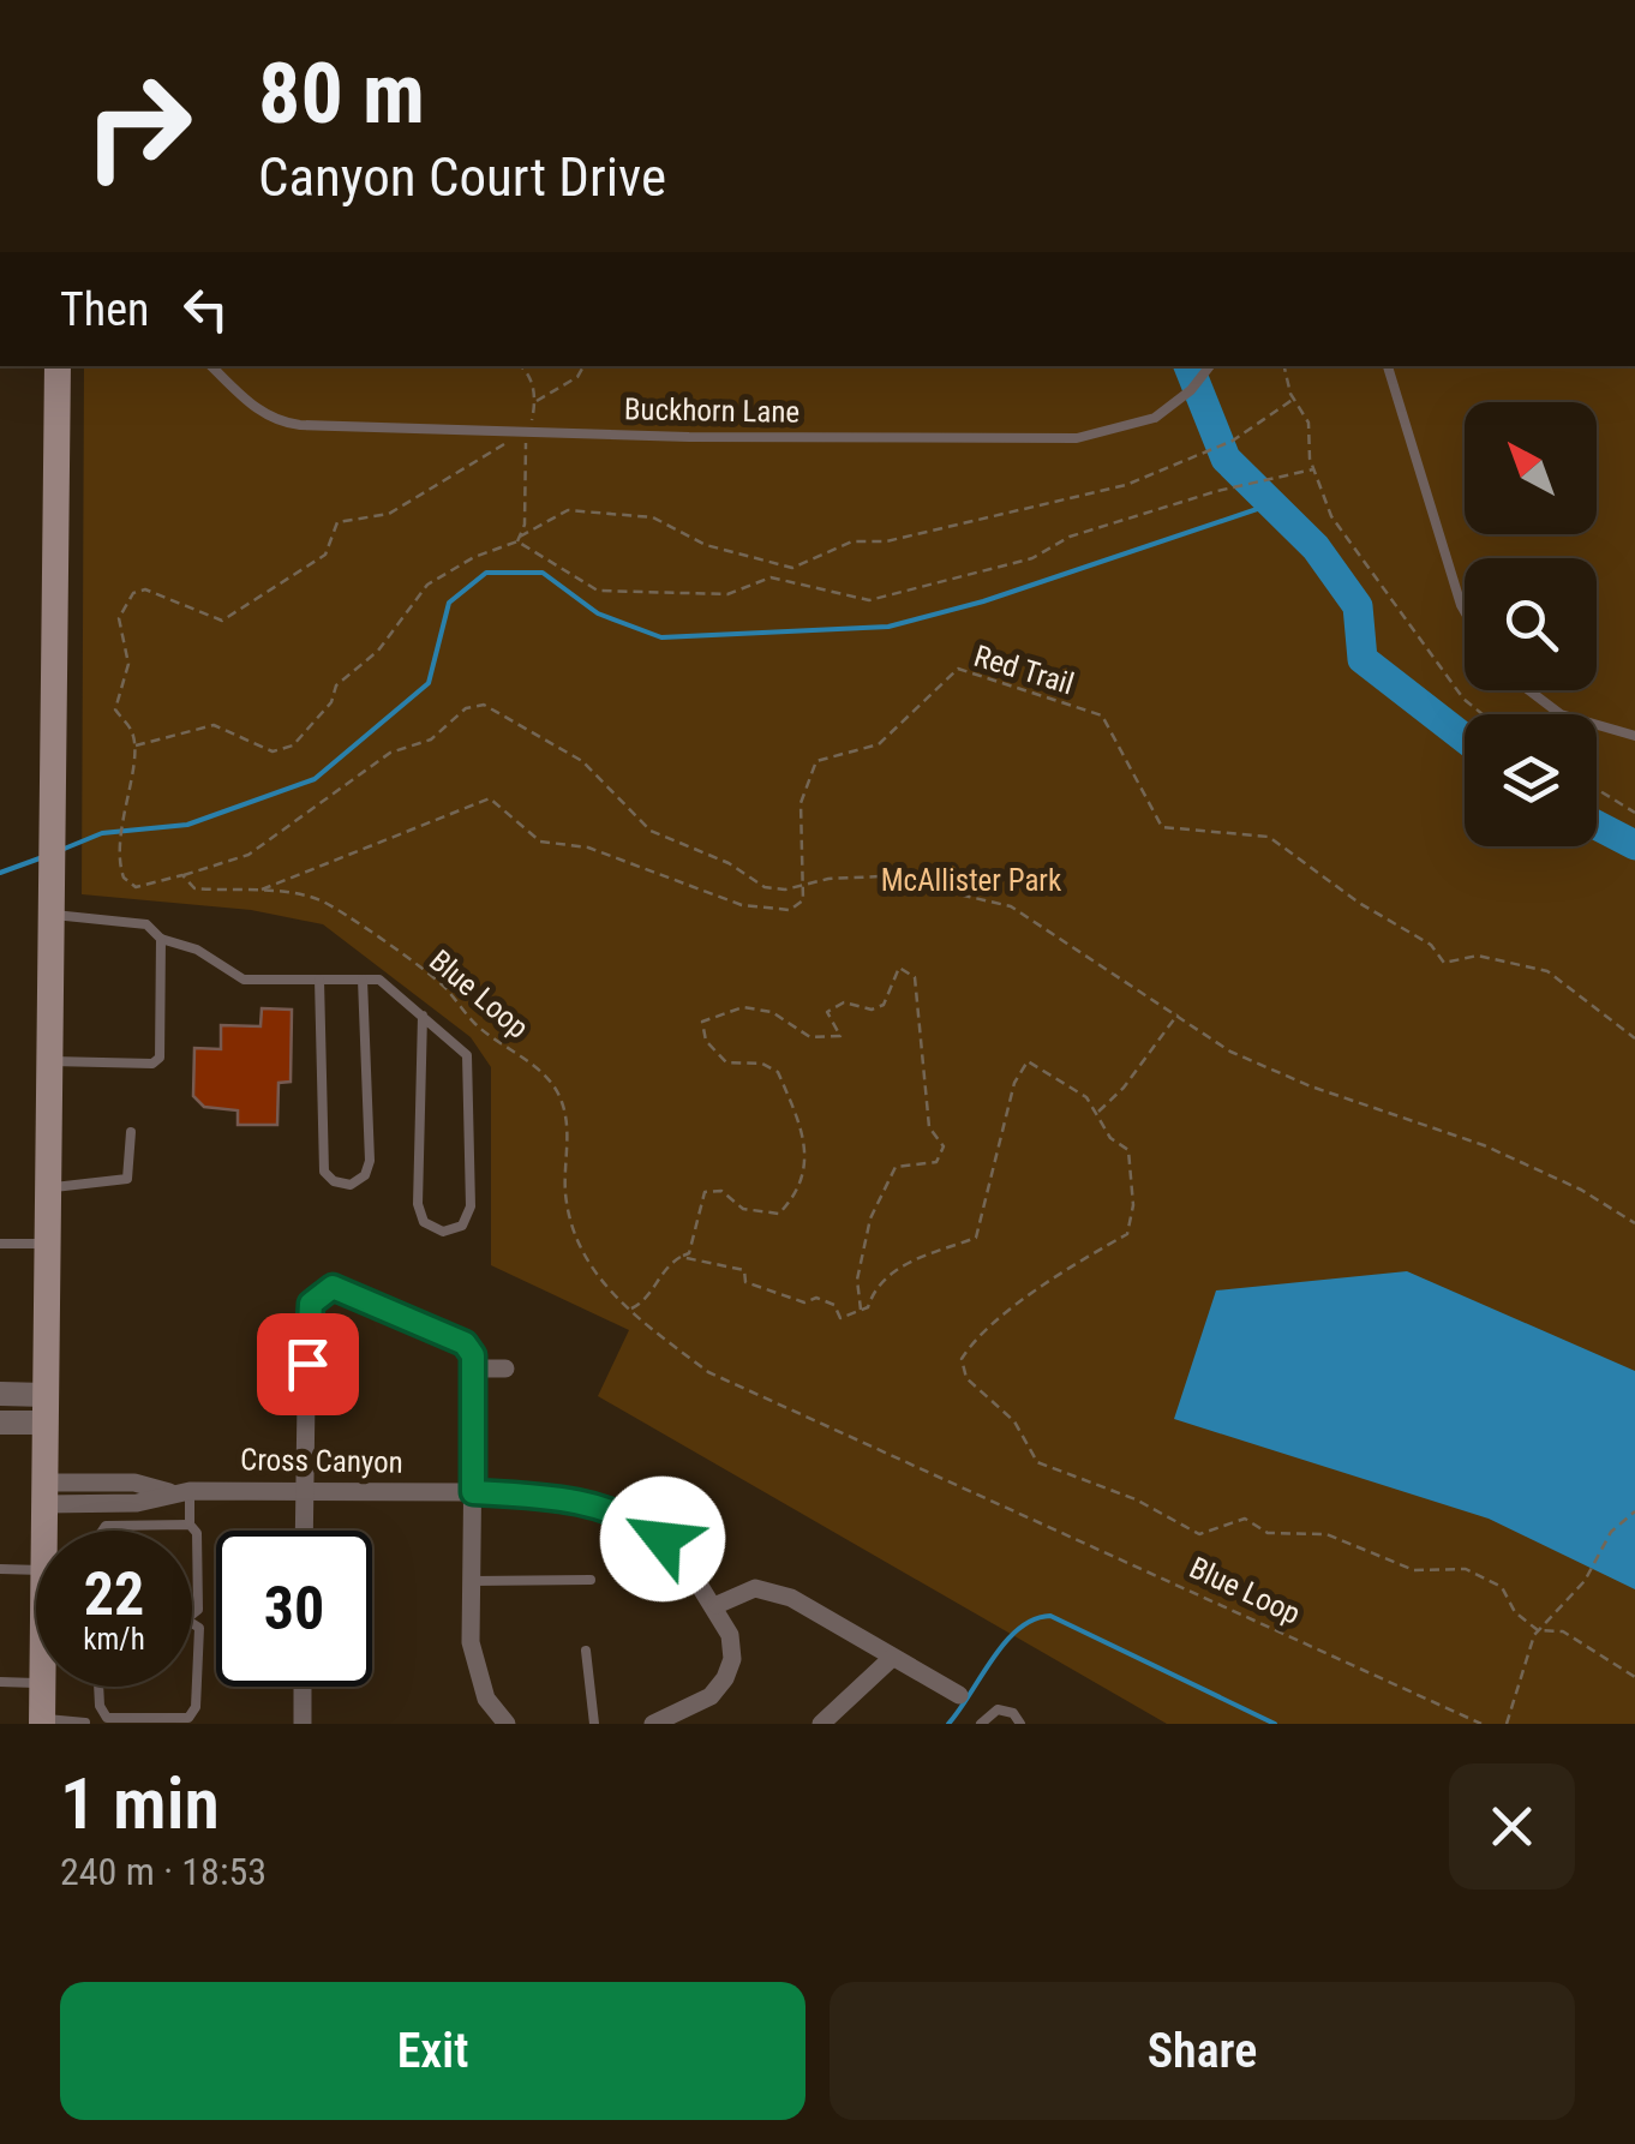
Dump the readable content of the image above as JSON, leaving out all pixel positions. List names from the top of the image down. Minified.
{"streets":{"street":["Cross Canyon"],"lane":["Buckhorn Lane"],"path":["Red Trail","Blue Loop"]},"crossings":[["Buckhorn Lane","Blue Loop"]],"parks":["McAllister Park"],"north":"top left","page":{"turn":["80 m","Canyon Court Drive"],"then":"Then","speed":"22 km/h","limit":"30","heading":["1 min","240 m · 18:53"],"buttons":["Exit","Share"]}}
